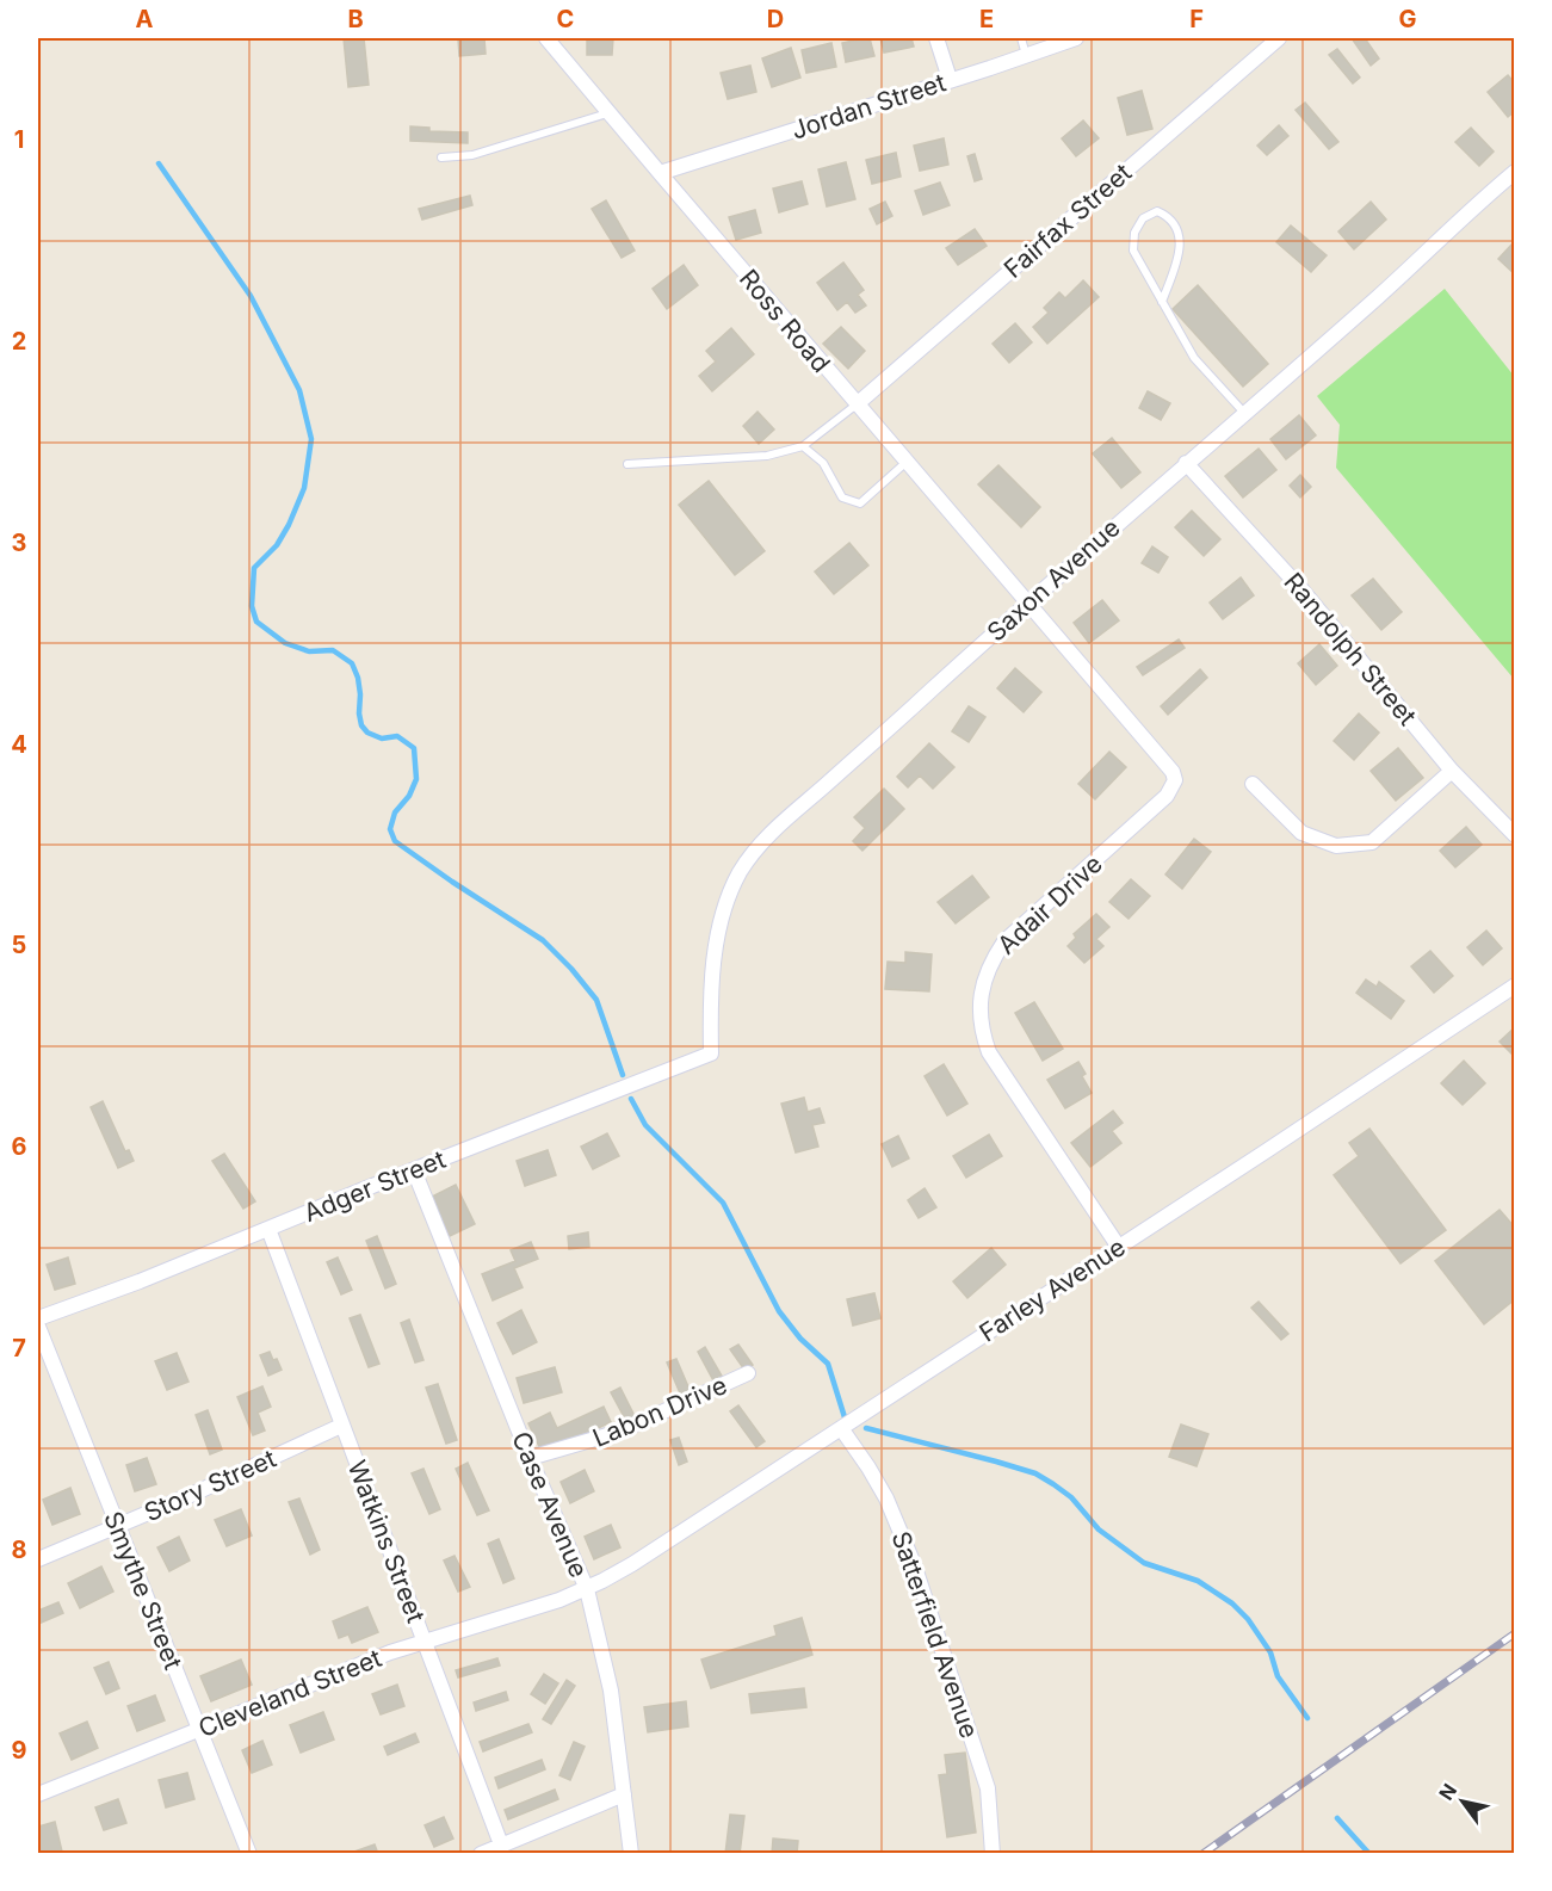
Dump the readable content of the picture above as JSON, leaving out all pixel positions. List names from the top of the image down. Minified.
{"streets":{"street":["Jordan Street","Fairfax Street","Ross Road","Saxon Avenue","Randolph Street","Adair Drive","Adger Street","Farley Avenue","Labon Drive","Story Street","Case Avenue","Watkins Street","Smythe Street","Satterfield Avenue","Cleveland Street"]},"crossings":[["Jordan Street","Ross Road"],["Fairfax Street","Ross Road"],["Ross Road","Saxon Avenue"],["Ross Road","Adair Drive"],["Saxon Avenue","Randolph Street"],["Saxon Avenue","Adair Drive"],["Saxon Avenue","Adger Street"],["Adair Drive","Farley Avenue"],["Adger Street","Case Avenue"],["Adger Street","Watkins Street"],["Farley Avenue","Case Avenue"],["Farley Avenue","Satterfield Avenue"],["Farley Avenue","Cleveland Street"],["Labon Drive","Case Avenue"],["Story Street","Watkins Street"],["Story Street","Smythe Street"],["Case Avenue","Cleveland Street"],["Watkins Street","Cleveland Street"],["Smythe Street","Cleveland Street"]],"north":"top left","grid":{"columns":["A","B","C","D","E","F","G"],"rows":["1","2","3","4","5","6","7","8","9"]}}
